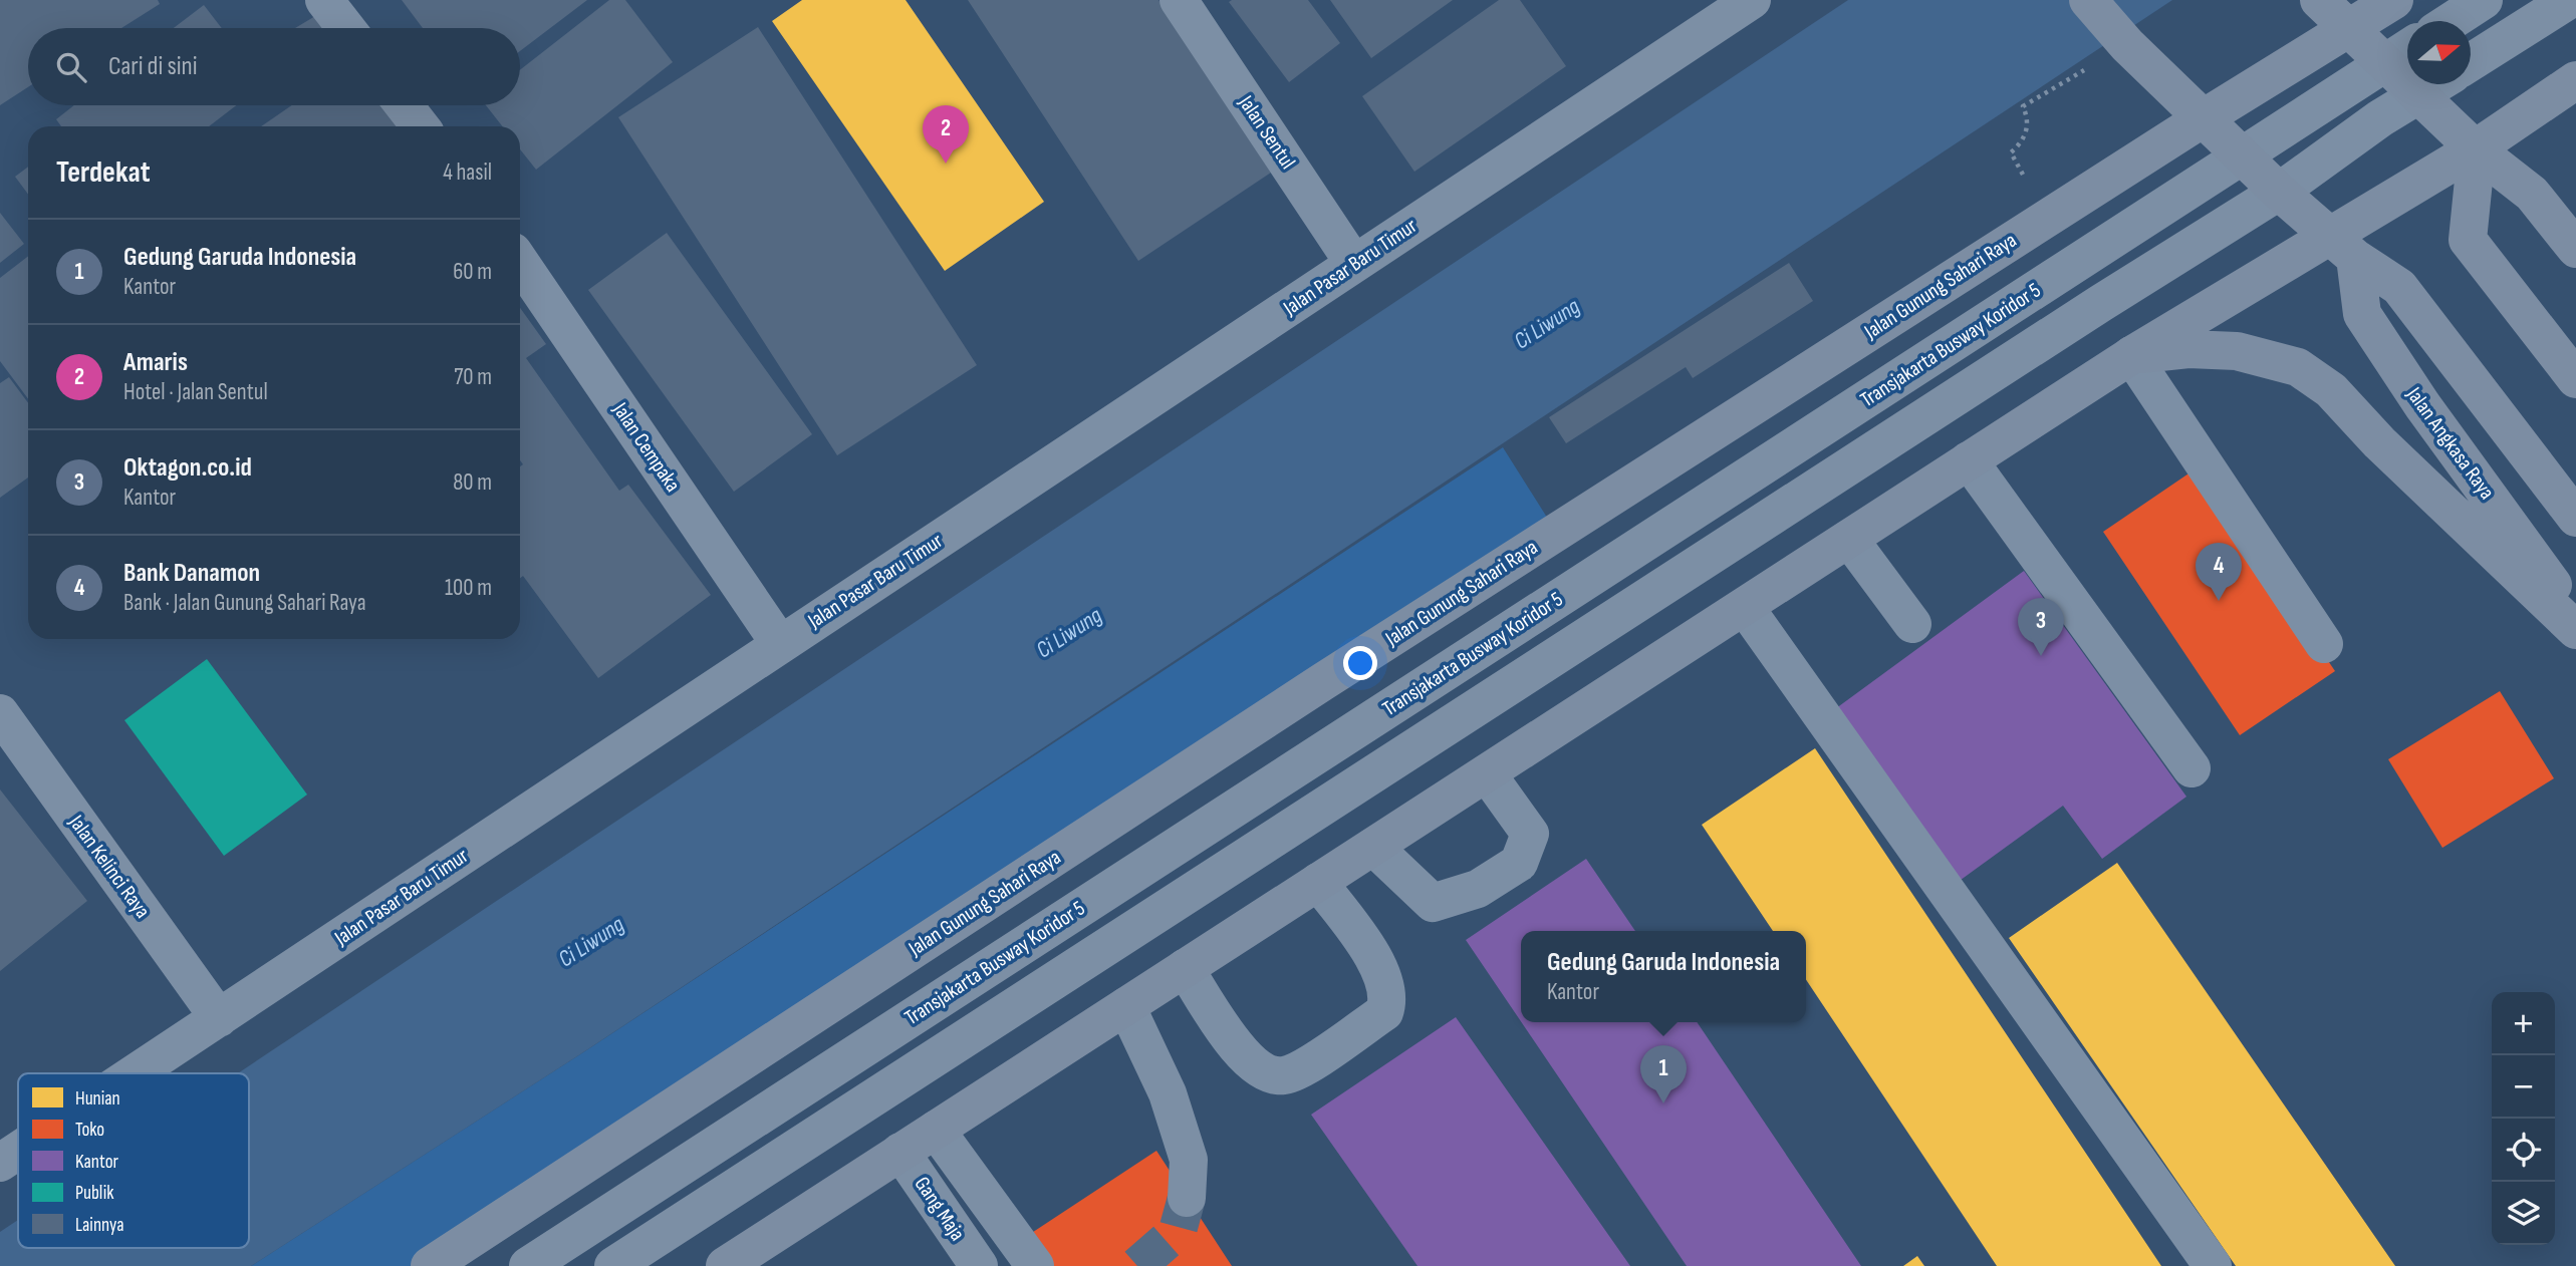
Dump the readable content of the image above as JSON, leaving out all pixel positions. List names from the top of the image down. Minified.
{"streets":{"main road":["Jalan Gunung Sahari Raya","Jalan Angkasa Raya"],"street":["Jalan Sentul","Jalan Pasar Baru Timur","Transjakarta Busway Koridor 5","Jalan Cempaka","Jalan Kelinci Raya","Gang Maja"]},"crossings":[["Jalan Sentul","Jalan Pasar Baru Timur"],["Jalan Pasar Baru Timur","Jalan Cempaka"],["Jalan Pasar Baru Timur","Jalan Kelinci Raya"]],"water":["Ci Liwung"],"legend":["Hunian","Toko","Kantor","Publik","Lainnya"],"north":"right","page":{"search":"Cari di sini","pins":["2","4","3","1"],"heading":["Terdekat","4 hasil"],"list":[{"mark":"1","name":"Gedung Garuda Indonesia","note":"Kantor","value":"60 m"},{"mark":"2","name":"Amaris","note":"Hotel · Jalan Sentul","value":"70 m"},{"mark":"3","name":"Oktagon.co.id","note":"Kantor","value":"80 m"},{"mark":"4","name":"Bank Danamon","note":"Bank · Jalan Gunung Sahari Raya","value":"100 m"}],"popup":["Gedung Garuda Indonesia","Kantor"],"map_buttons":["+","−"]}}
